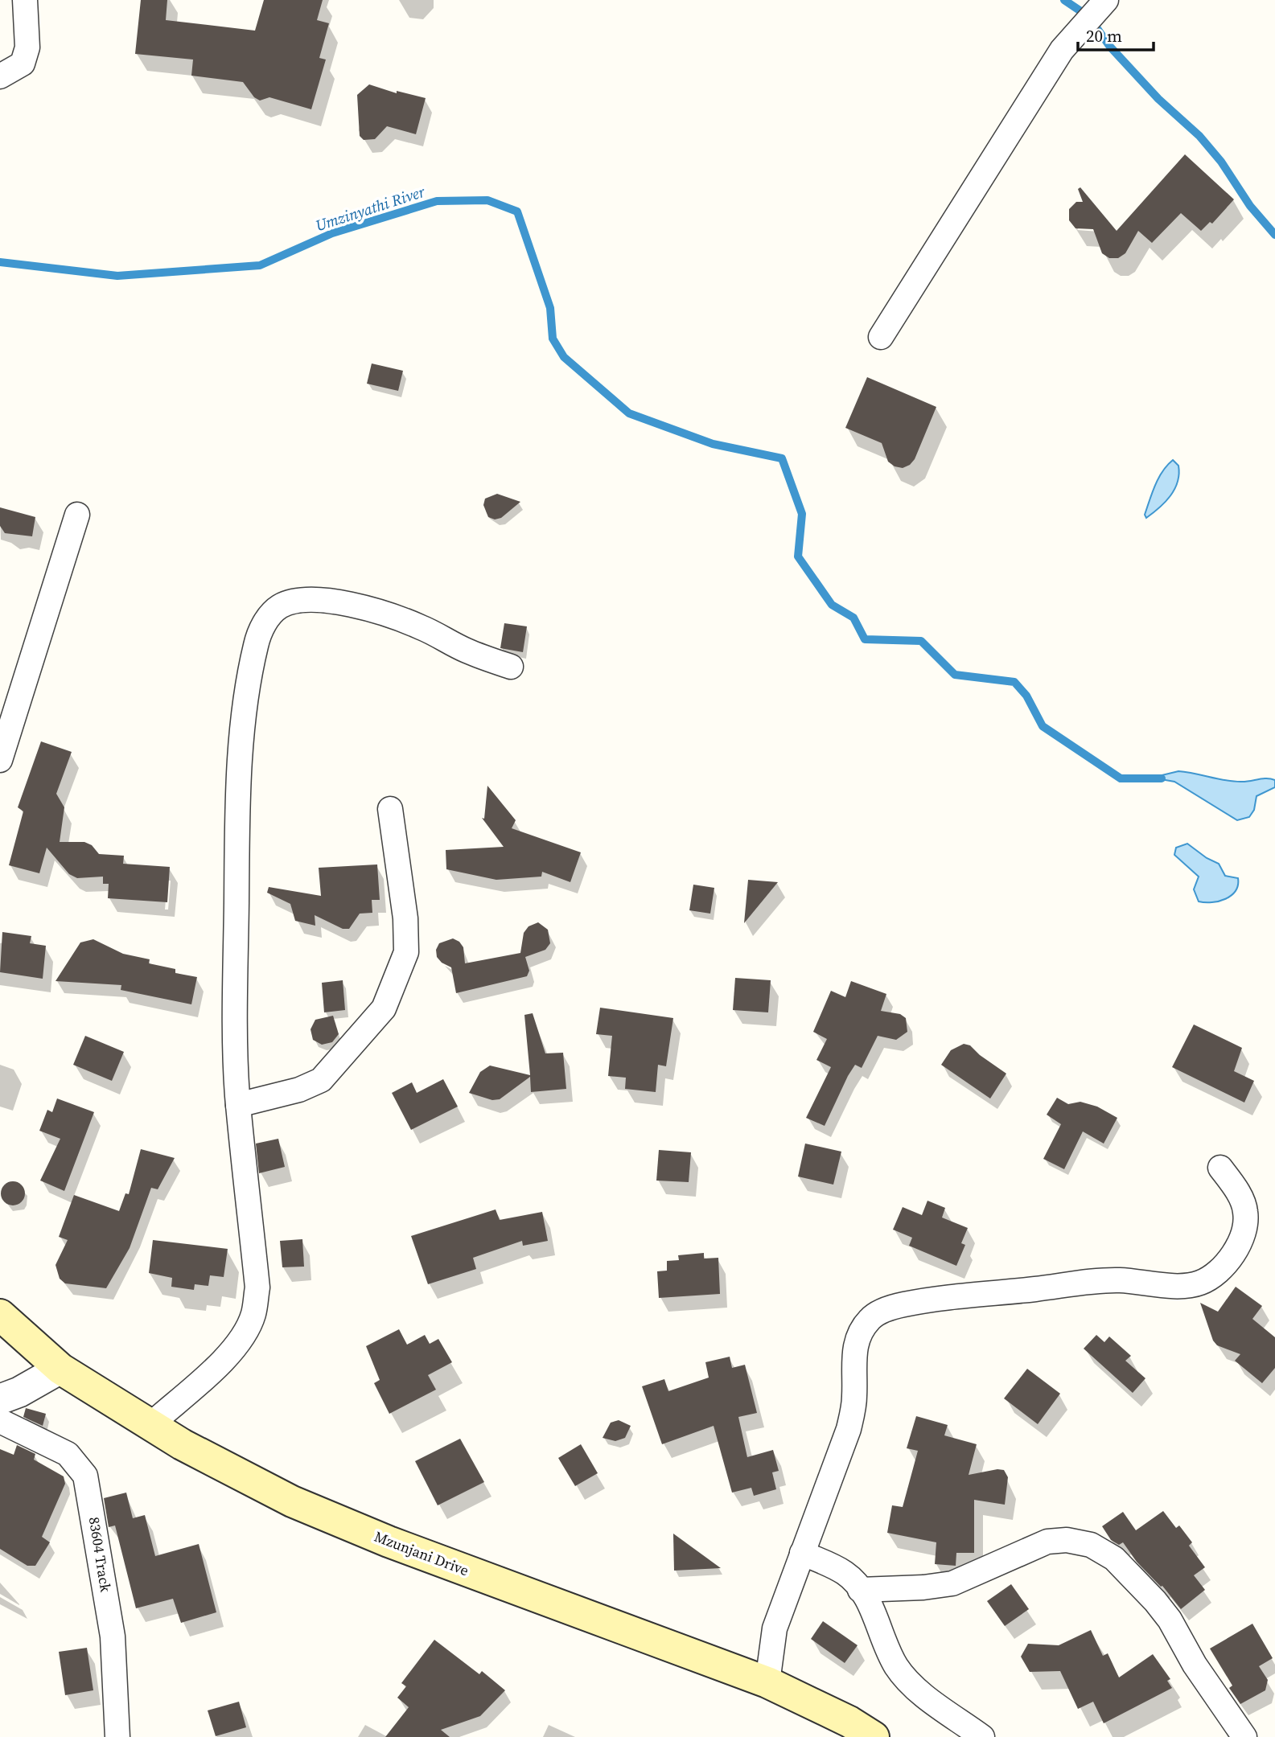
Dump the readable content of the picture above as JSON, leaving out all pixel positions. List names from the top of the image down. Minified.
{"streets":{"main road":["Mzunjani Drive"],"street":["83604 Track"]},"water":["Umzinyathi River"],"scale_bar":"20 m"}
